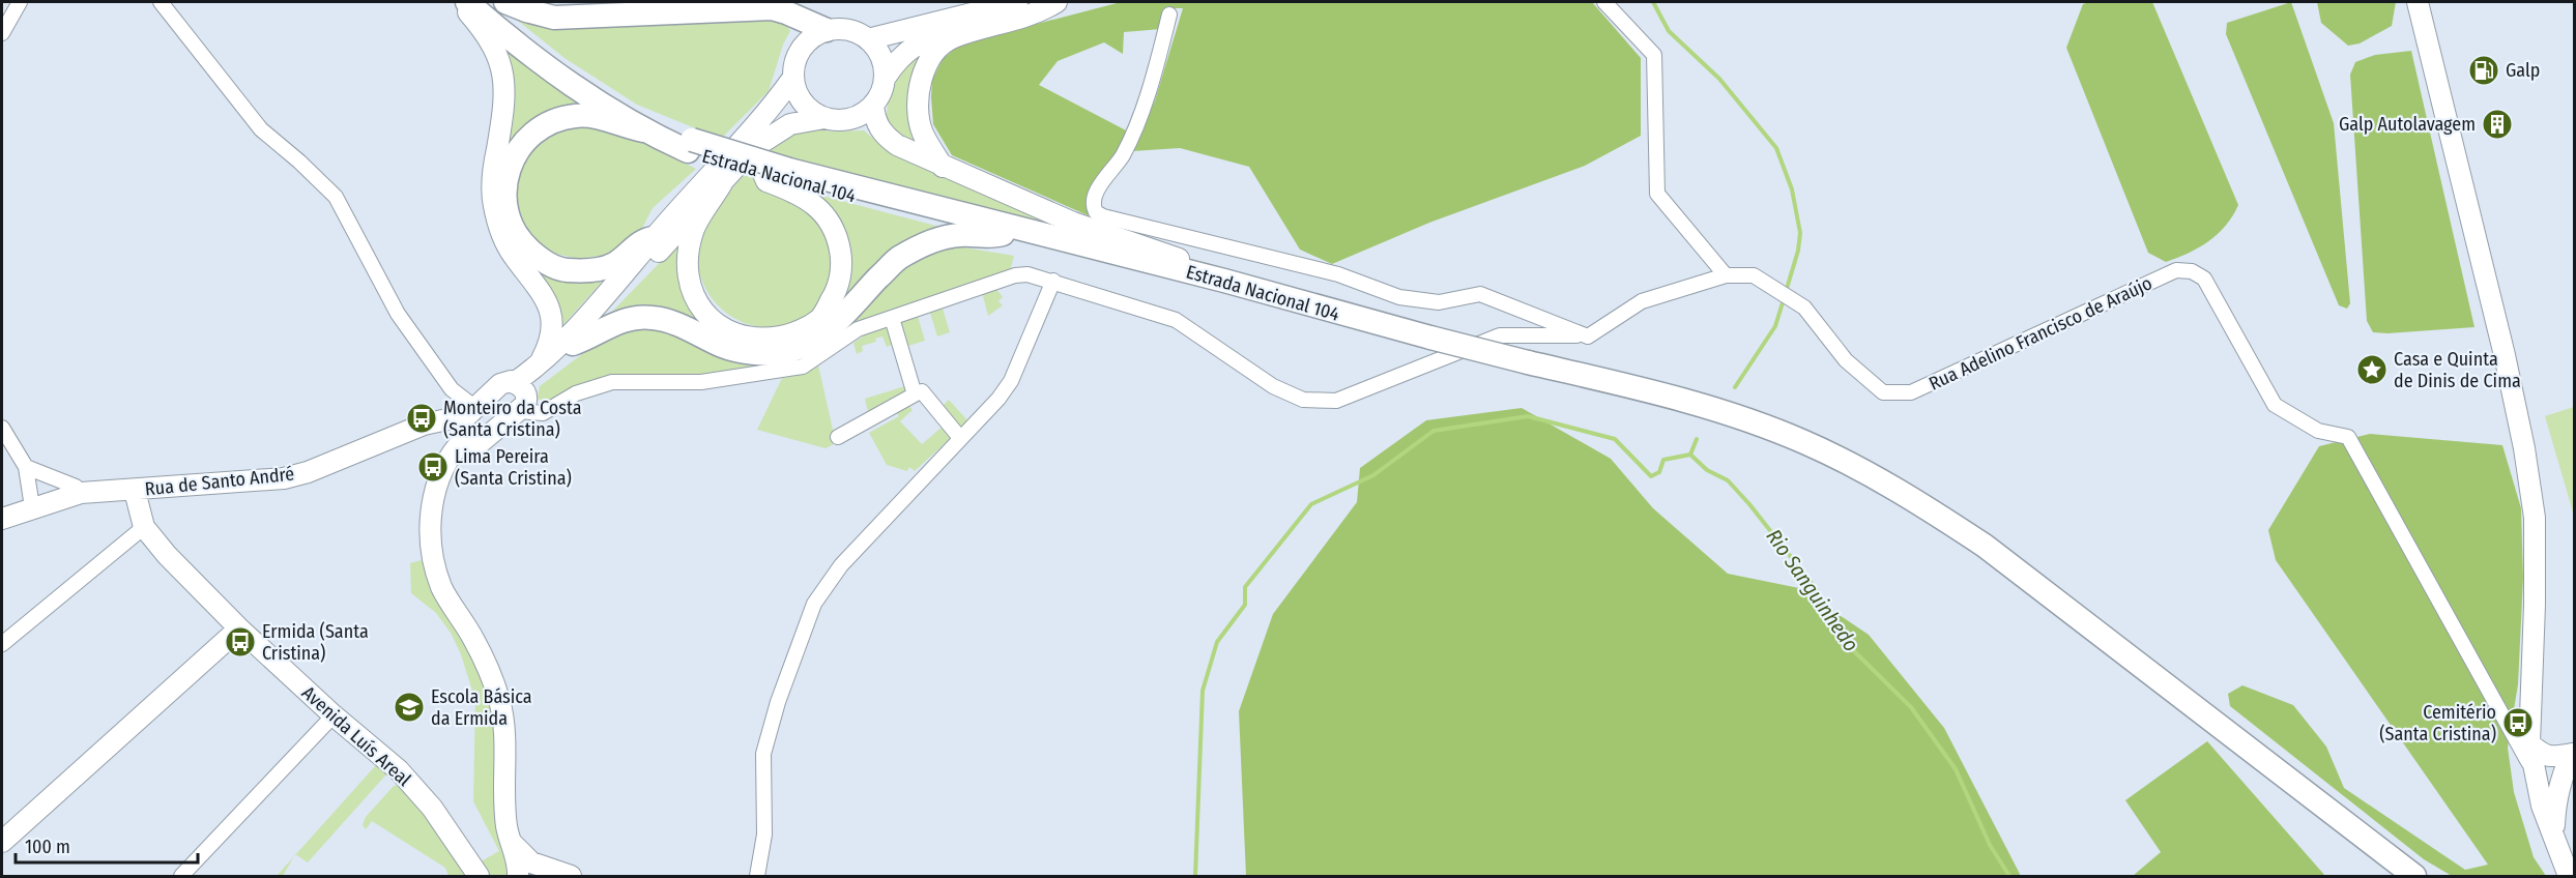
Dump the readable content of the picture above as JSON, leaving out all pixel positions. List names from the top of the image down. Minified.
{"streets":{"main road":["Estrada Nacional 104","Rua de Santo André","Avenida Luís Areal"],"street":["Rua Adelino Francisco de Araújo"]},"crossings":[["Rua de Santo André","Avenida Luís Areal"]],"water":["Rio Sanguinhedo"],"places":{"fuel station":["Galp"],"building":["Galp Autolavagem"],"place":["Casa e Quinta de Dinis de Cima"],"bus stop":["Monteiro da Costa (Santa Cristina)","Lima Pereira (Santa Cristina)","Ermida (Santa Cristina)","Cemitério (Santa Cristina)"],"school or university":["Escola Básica da Ermida"]},"scale_bar":"100 m"}
